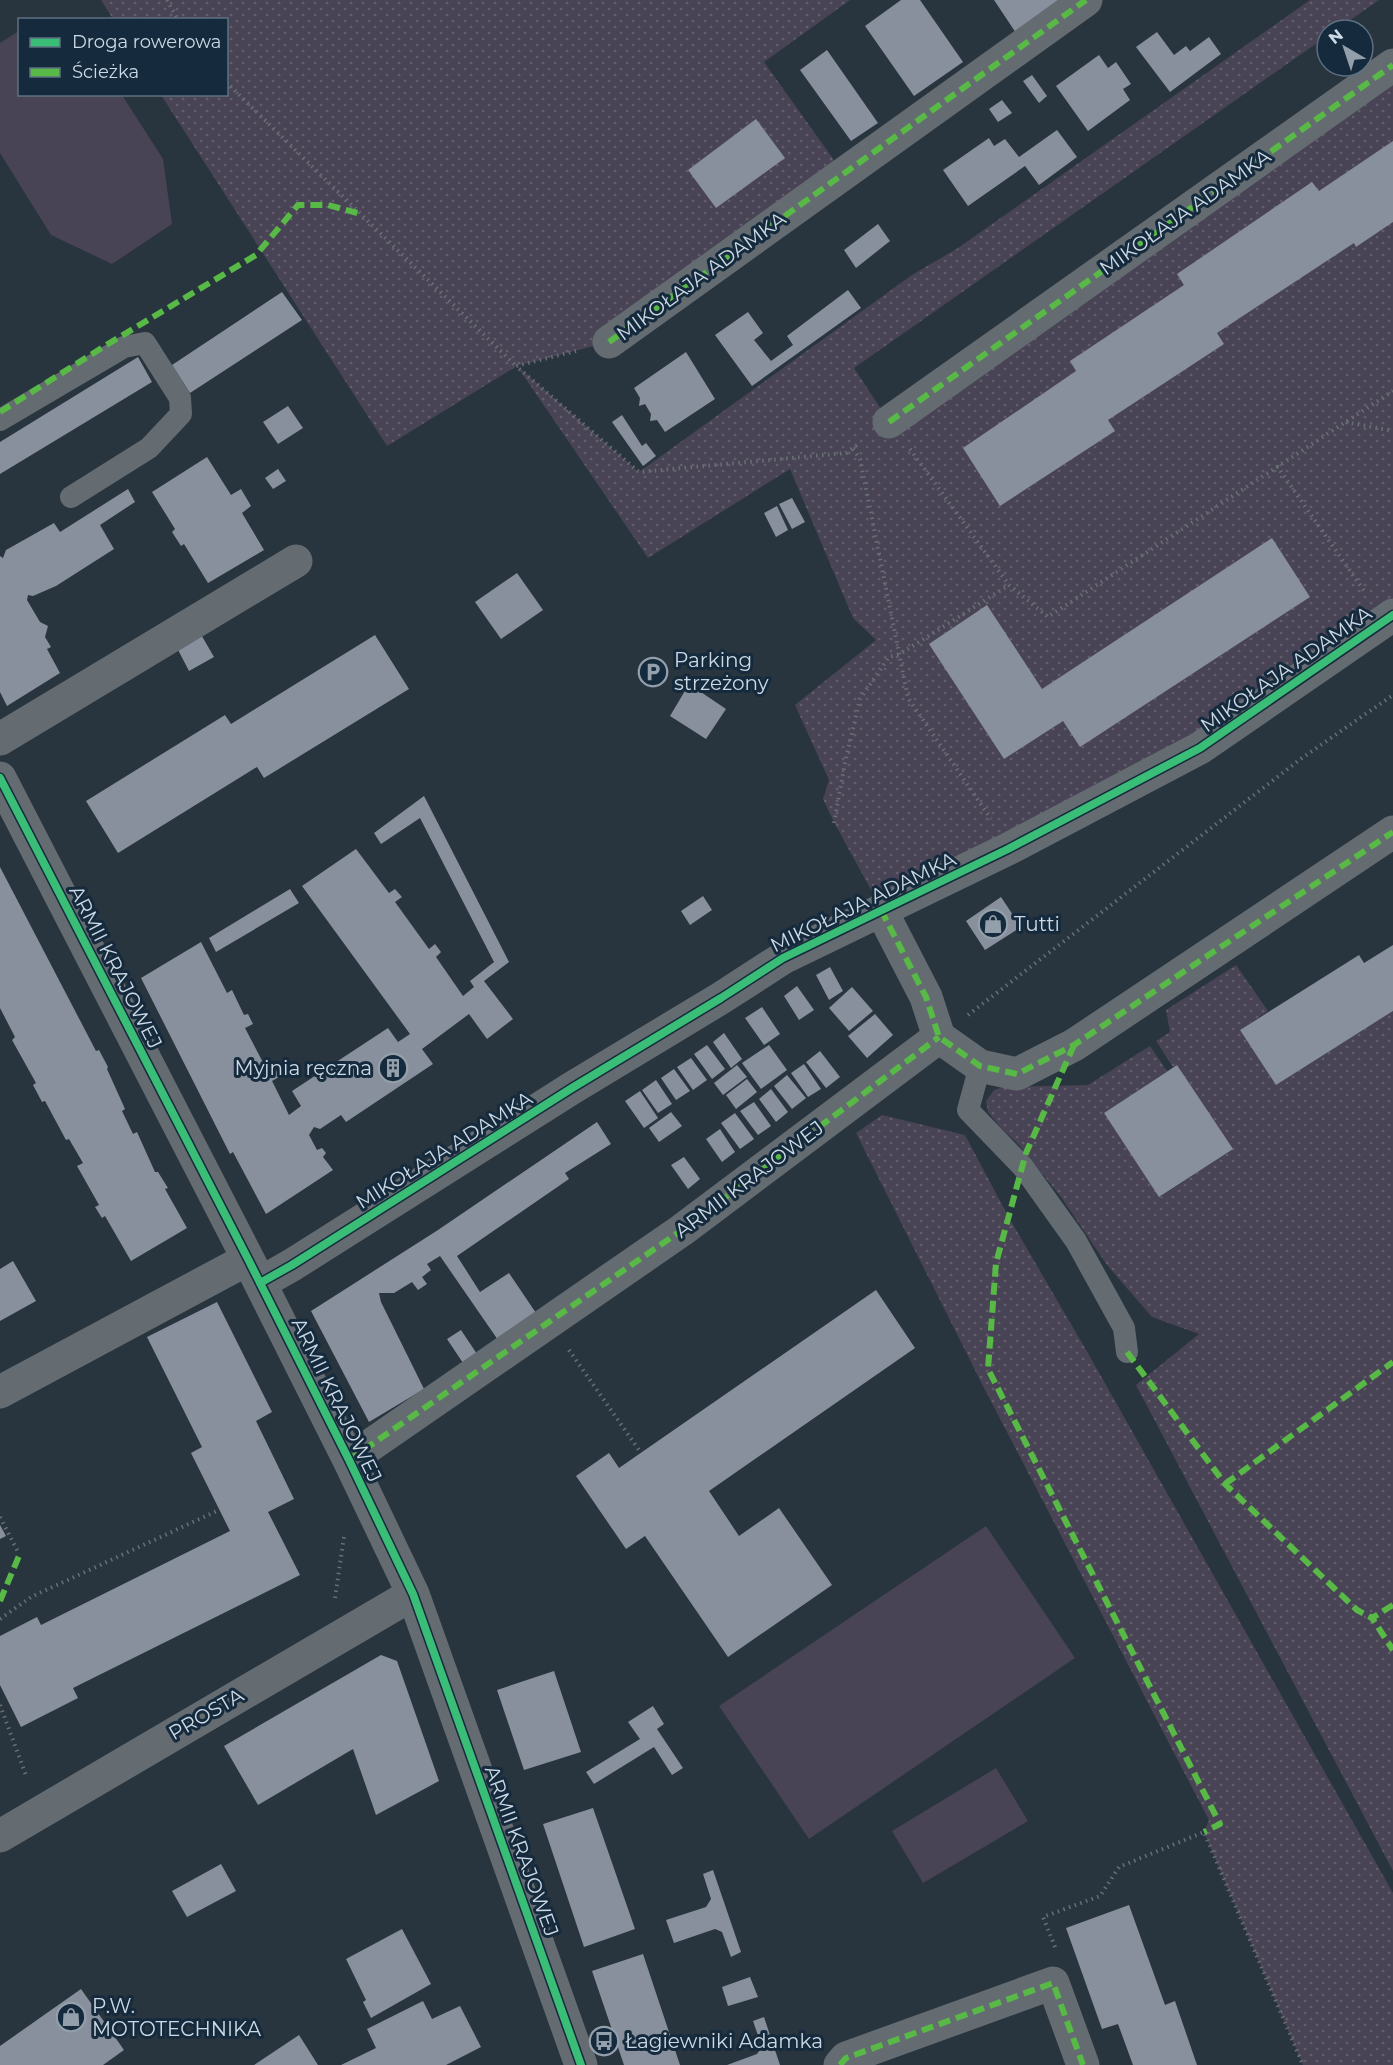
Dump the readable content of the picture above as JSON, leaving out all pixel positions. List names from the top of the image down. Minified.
{"streets":{"street":["MIKOŁAJA ADAMKA","ARMII KRAJOWEJ","PROSTA"]},"crossings":[["MIKOŁAJA ADAMKA","ARMII KRAJOWEJ"],["ARMII KRAJOWEJ","PROSTA"]],"places":{"parking":["Parking strzeżony"],"shop":["Tutti","P.W. MOTOTECHNIKA"],"building":["Myjnia ręczna"],"bus stop":["Łagiewniki Adamka"]},"legend":["Droga rowerowa","Ścieżka"],"north":"top left"}
